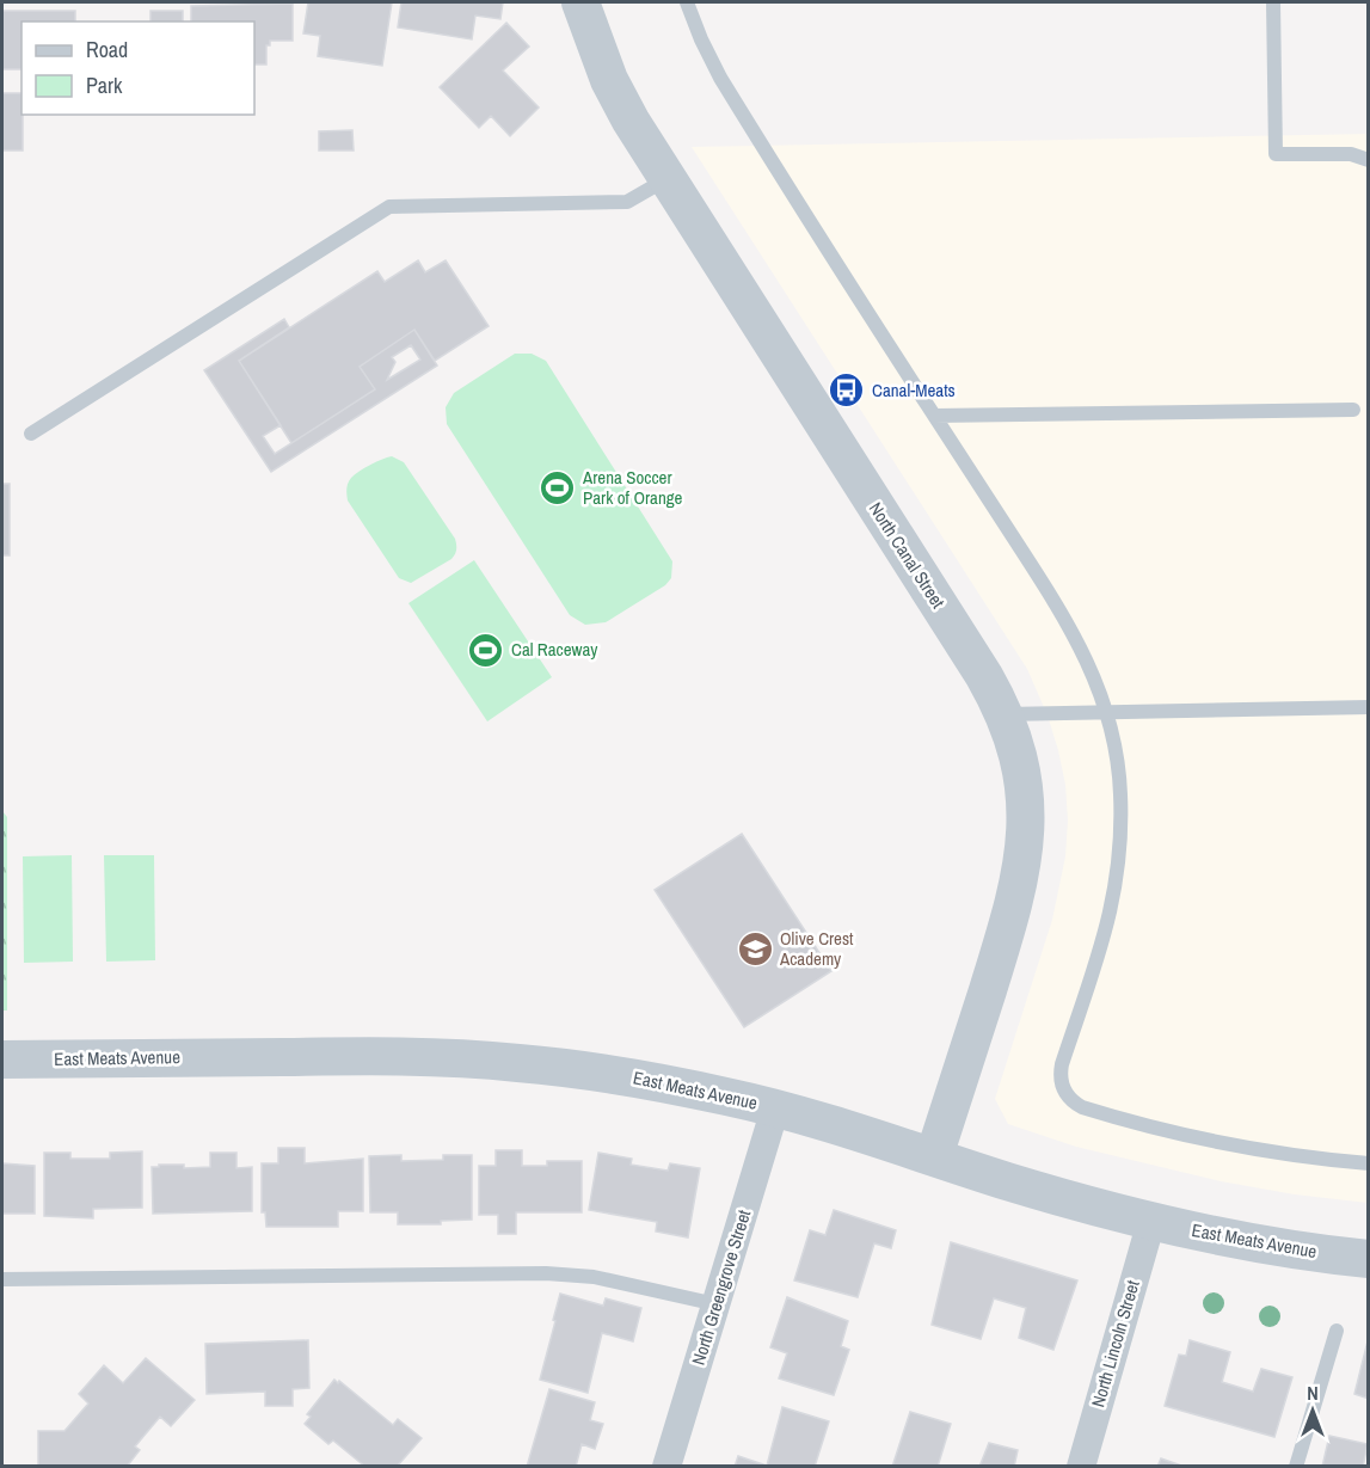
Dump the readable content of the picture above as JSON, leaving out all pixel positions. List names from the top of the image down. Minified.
{"streets":{"street":["North Canal Street","East Meats Avenue","North Greengrove Street","North Lincoln Street"]},"crossings":[["North Canal Street","East Meats Avenue"],["East Meats Avenue","North Greengrove Street"],["East Meats Avenue","North Lincoln Street"]],"places":{"bus stop":["Canal-Meats"],"sports":["Arena Soccer Park of Orange","Cal Raceway"],"school or university":["Olive Crest Academy"]},"legend":["Road","Park"],"north":"top"}
